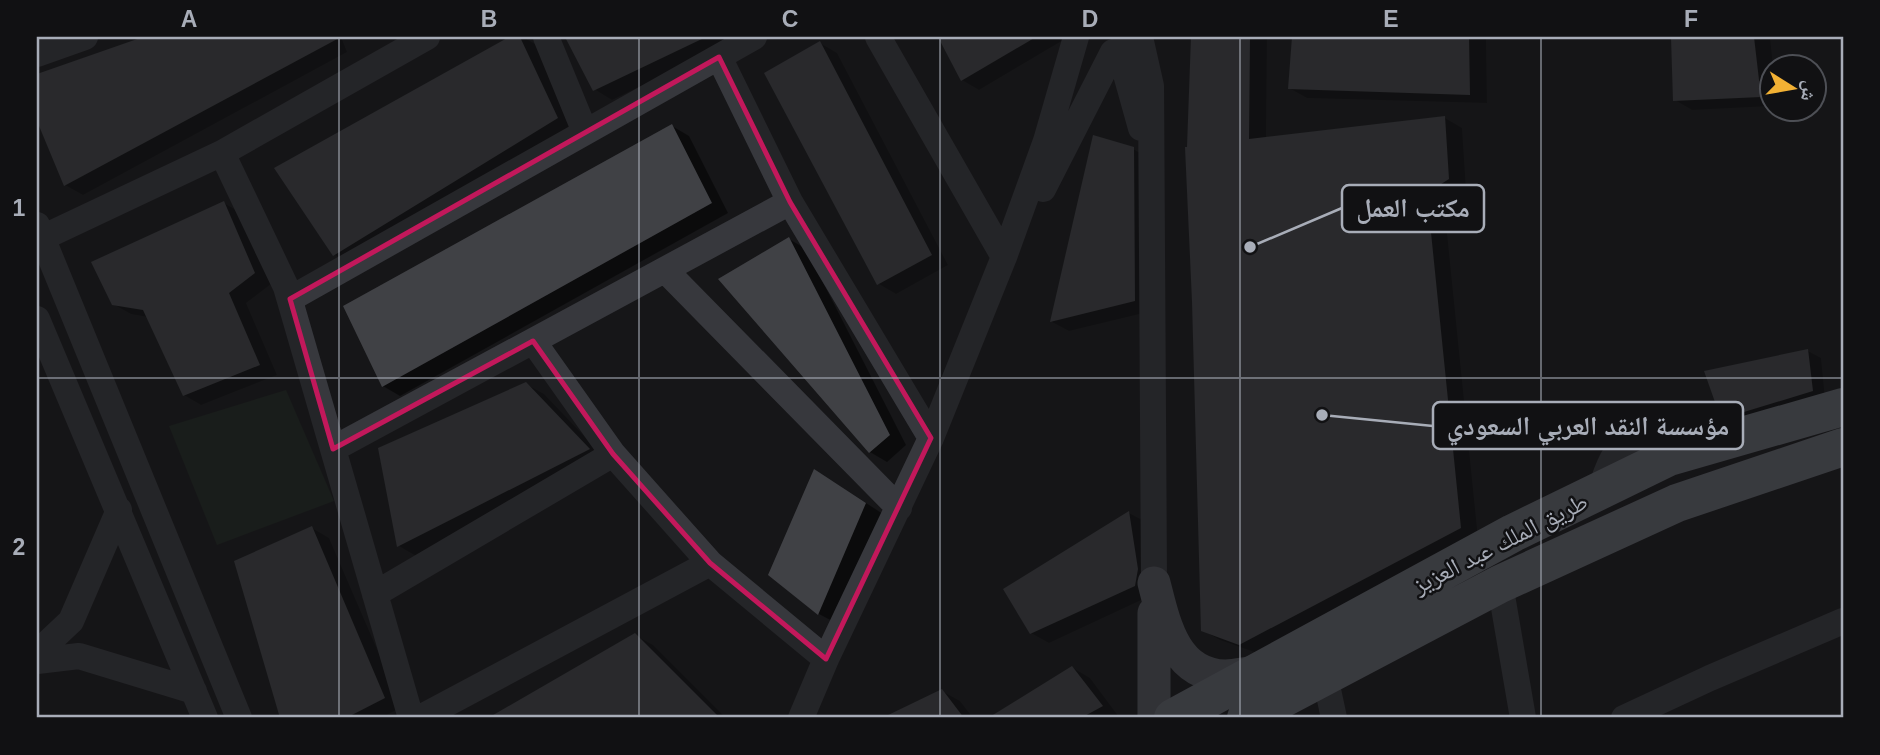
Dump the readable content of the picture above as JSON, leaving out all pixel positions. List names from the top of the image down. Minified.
{"streets":{"highway":["طريق الملك عبد العزيز"]},"places":["مكتب العمل","مؤسسة النقد العربي السعودي"],"north":"right","grid":{"columns":["A","B","C","D","E","F"],"rows":["1","2"]}}
